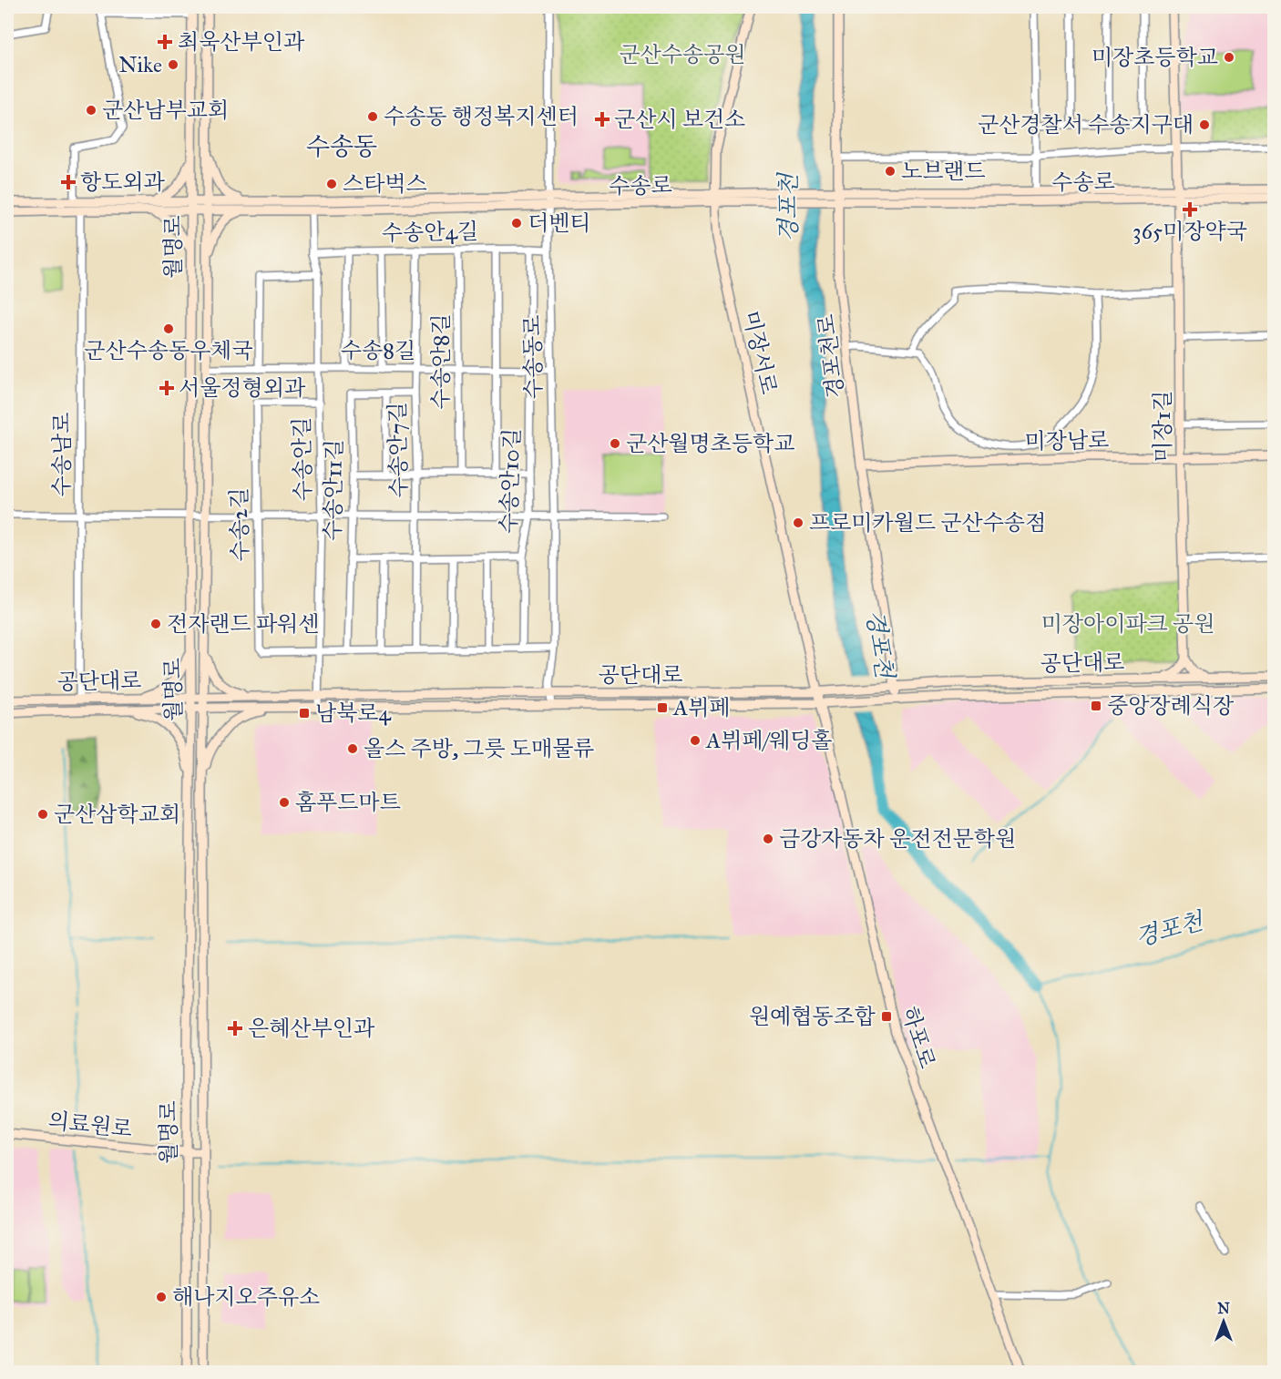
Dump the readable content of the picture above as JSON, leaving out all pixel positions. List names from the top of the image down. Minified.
{"streets":{"street":["수송로","수송안4길","월명로","수송8길","미장서로","경포천로","수송동로","수송안8길","미장1길","미장남로","수송안7길","수송남로","수송안길","수송안10길","수송안11길","수송2길","공단대로","하포로","의료원로"]},"crossings":[["수송로","월명로"],["수송로","미장서로"],["수송로","경포천로"],["수송로","수송동로"],["수송로","미장1길"],["수송로","수송남로"],["수송로","수송안길"],["수송안4길","수송동로"],["수송안4길","수송안8길"],["수송안4길","수송안7길"],["수송안4길","수송안길"],["수송안4길","수송안10길"],["월명로","수송8길"],["월명로","공단대로"],["월명로","의료원로"],["수송8길","수송동로"],["수송8길","수송안8길"],["수송8길","수송안7길"],["수송8길","수송안길"],["수송8길","수송안10길"],["미장서로","공단대로"],["미장서로","하포로"],["경포천로","미장남로"],["경포천로","공단대로"],["수송동로","공단대로"],["미장1길","미장남로"],["수송안7길","수송안11길"],["수송남로","공단대로"],["수송안길","수송2길"],["수송안길","공단대로"],["공단대로","하포로"]],"districts":["수송동"],"water":["경포천"],"parks":["군산수송공원","미장아이파크 공원"],"places":{"health":["최욱산부인과","군산시 보건소","항도외과","365미장약국","서울정형외과","은혜산부인과"],"other":["미장초등학교","Nike","군산남부교회","수송동 행정복지센터","군산경찰서 수송지구대","노브랜드","스타벅스","더벤티","군산수송동우체국","군산월명초등학교","프로미카월드 군산수송점","전자랜드 파워센","A뷔페/웨딩홀","올스 주방, 그릇 도매물류","홈푸드마트","군산삼학교회","금강자동차 운전전문학원","해나지오주유소"],"transit":["중앙장례식장","A뷔페","남북로4","원예협동조합"]},"north":"top"}
